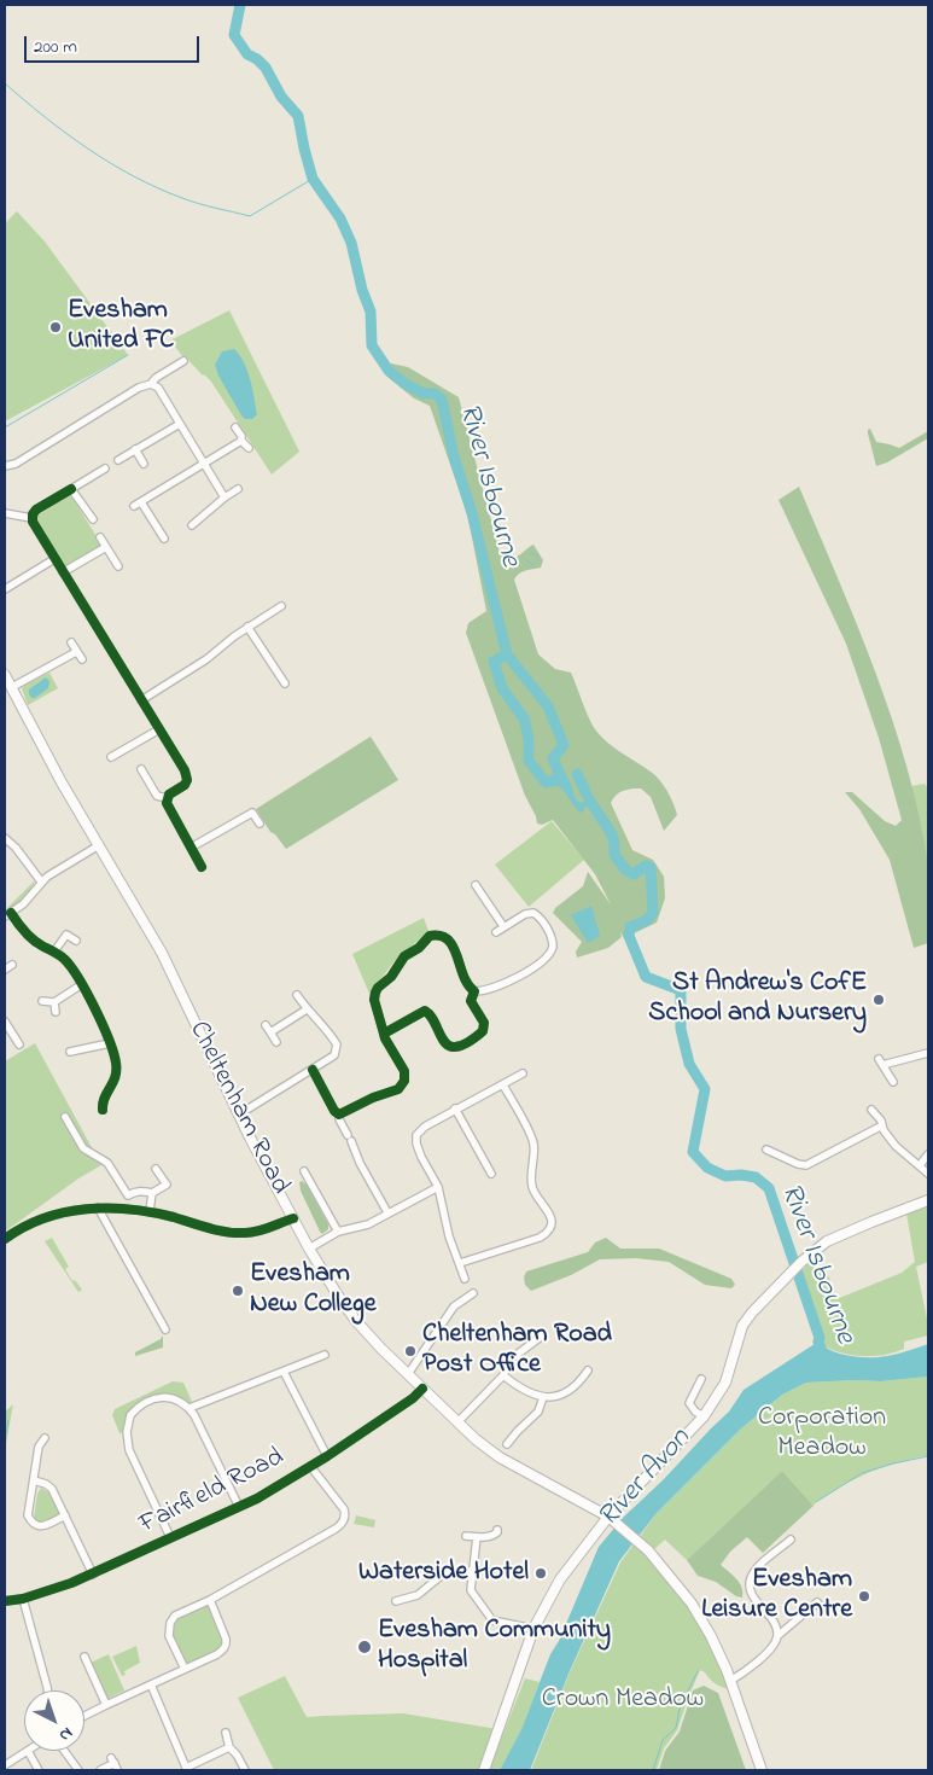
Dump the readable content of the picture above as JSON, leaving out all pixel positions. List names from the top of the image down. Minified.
{"streets":{"main road":["Cheltenham Road"],"street":["Fairfield Road"]},"crossings":[["Cheltenham Road","Fairfield Road"]],"water":["River Isbourne","River Avon"],"parks":["Corporation Meadow","Crown Meadow"],"places":["Evesham United FC","St Andrew's CofE School and Nursery","Evesham New College","Cheltenham Road Post Office","Waterside Hotel","Evesham Leisure Centre","Evesham Community Hospital"],"scale_bar":"200 m","north":"bottom right"}
